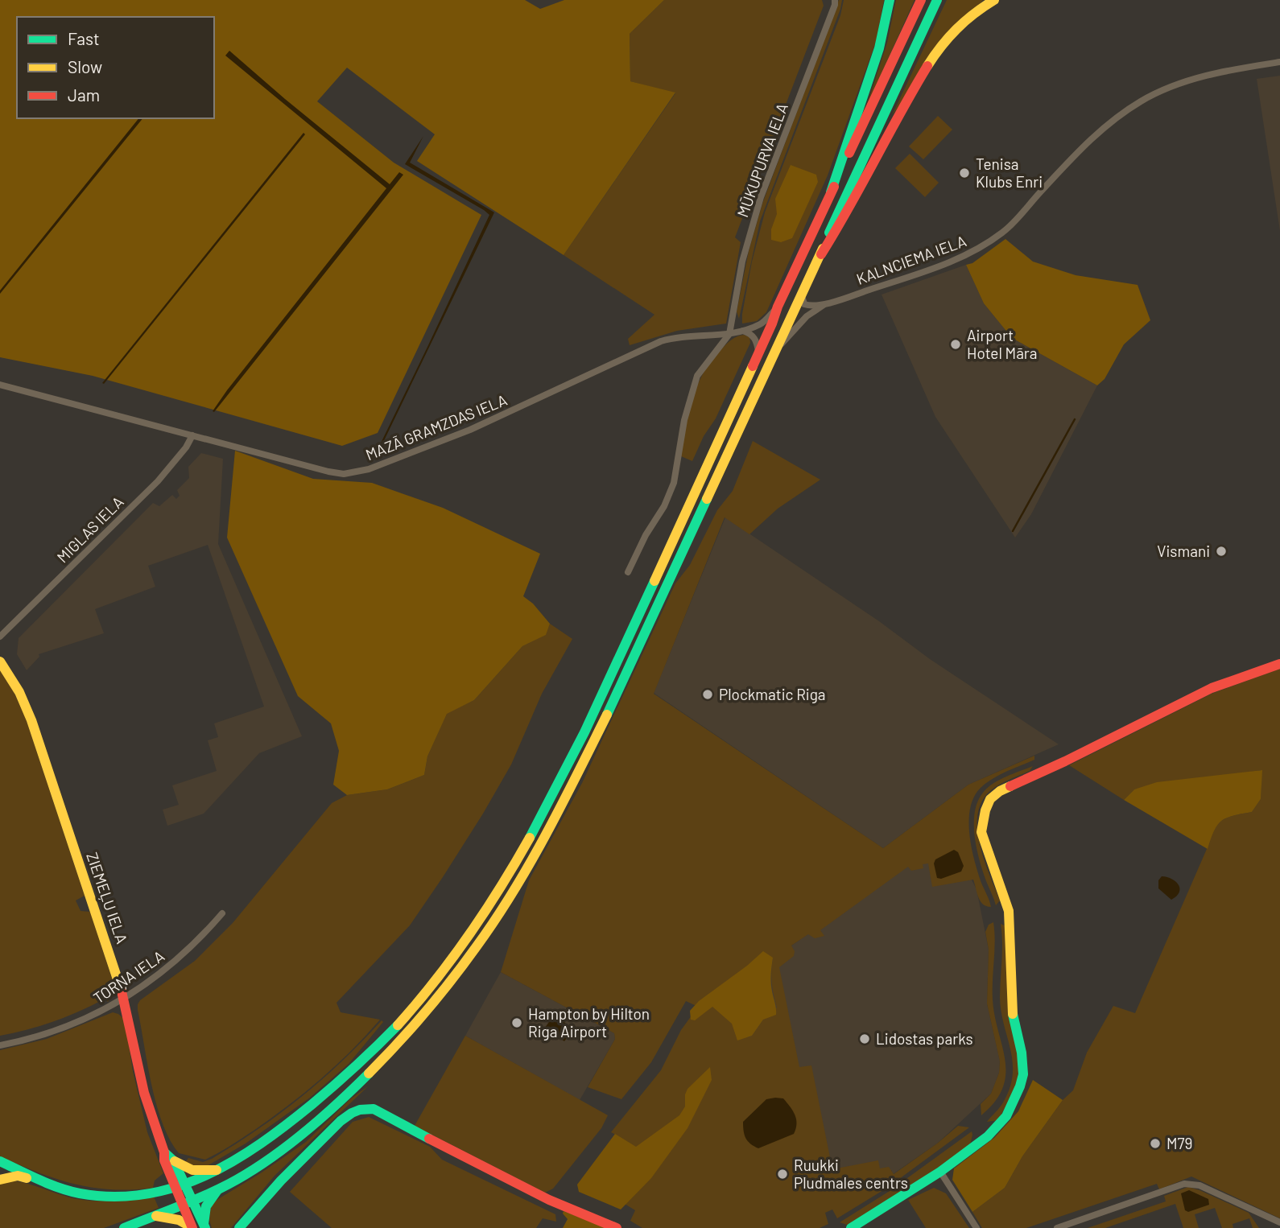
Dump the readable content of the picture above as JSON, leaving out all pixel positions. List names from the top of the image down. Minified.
{"streets":{"main road":["ZIEMEĻU IELA"],"street":["MŪKUPURVA IELA","KALNCIEMA IELA","MAZĀ GRAMZDAS IELA","MIGLAS IELA","TORŅA IELA"]},"crossings":[["MŪKUPURVA IELA","MAZĀ GRAMZDAS IELA"],["MAZĀ GRAMZDAS IELA","MIGLAS IELA"],["ZIEMEĻU IELA","TORŅA IELA"]],"places":["Tenisa Klubs Enri","Airport Hotel Māra","Vismani","Plockmatic Riga","Hampton by Hilton Riga Airport","Lidostas parks","M79","Ruukki Pludmales centrs"],"legend":["Fast","Slow","Jam"]}
